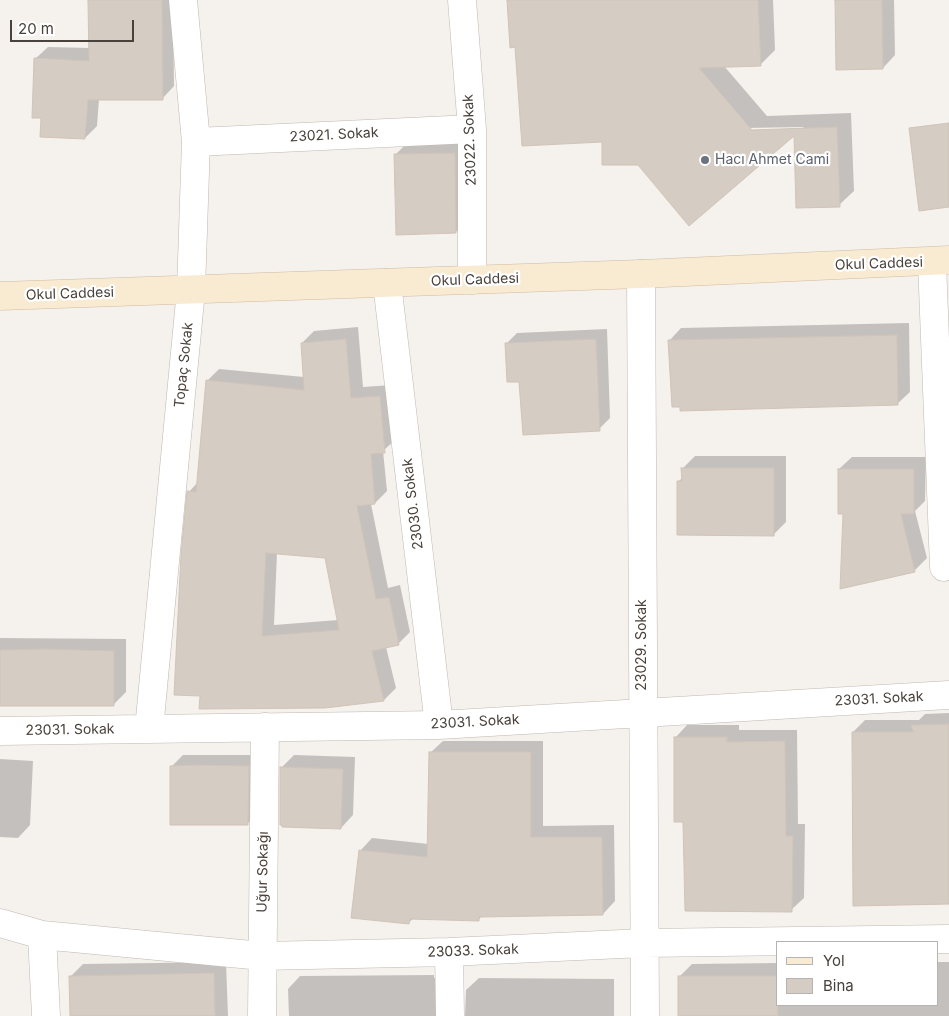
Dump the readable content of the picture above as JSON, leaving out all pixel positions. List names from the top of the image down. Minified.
{"streets":{"main road":["Okul Caddesi"],"street":["23021. Sokak","23022. Sokak","Topaç Sokak","23030. Sokak","23029. Sokak","23031. Sokak","Uğur Sokağı","23033. Sokak"]},"crossings":[["23021. Sokak","23022. Sokak"],["23021. Sokak","Topaç Sokak"],["23022. Sokak","Okul Caddesi"],["Okul Caddesi","Topaç Sokak"],["Okul Caddesi","23030. Sokak"],["Okul Caddesi","23029. Sokak"],["Topaç Sokak","23031. Sokak"],["23030. Sokak","23031. Sokak"],["23029. Sokak","23031. Sokak"],["23029. Sokak","23033. Sokak"],["23031. Sokak","Uğur Sokağı"],["Uğur Sokağı","23033. Sokak"]],"places":["Hacı Ahmet Cami"],"legend":["Yol","Bina"],"scale_bar":"20 m"}
